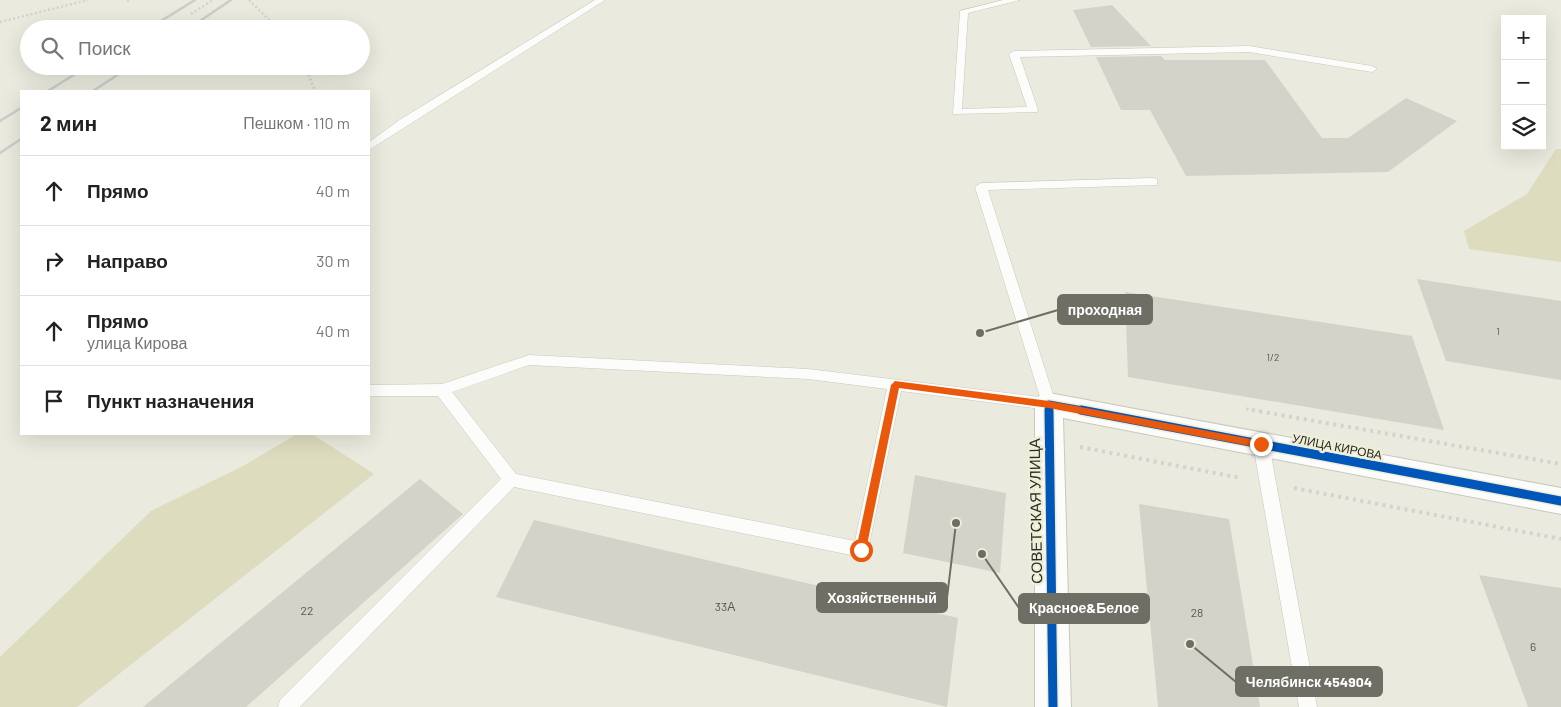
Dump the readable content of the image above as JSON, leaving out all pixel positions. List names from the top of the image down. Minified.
{"streets":{"street":["УЛИЦА КИРОВА","СОВЕТСКАЯ УЛИЦА"]},"crossings":[["УЛИЦА КИРОВА","СОВЕТСКАЯ УЛИЦА"]],"places":["проходная","Хозяйственный","Красное&Белое","Челябинск 454904"],"house_numbers":["1","1/2","33А","22","28","6"],"page":{"map_buttons":["+","−"],"search":"Поиск","heading":["2 мин","Пешком · 110 m"],"list":[["Прямо","40 m"],["Направо","30 m"],["Прямо","улица Кирова","40 m"],"Пункт назначения"]}}
